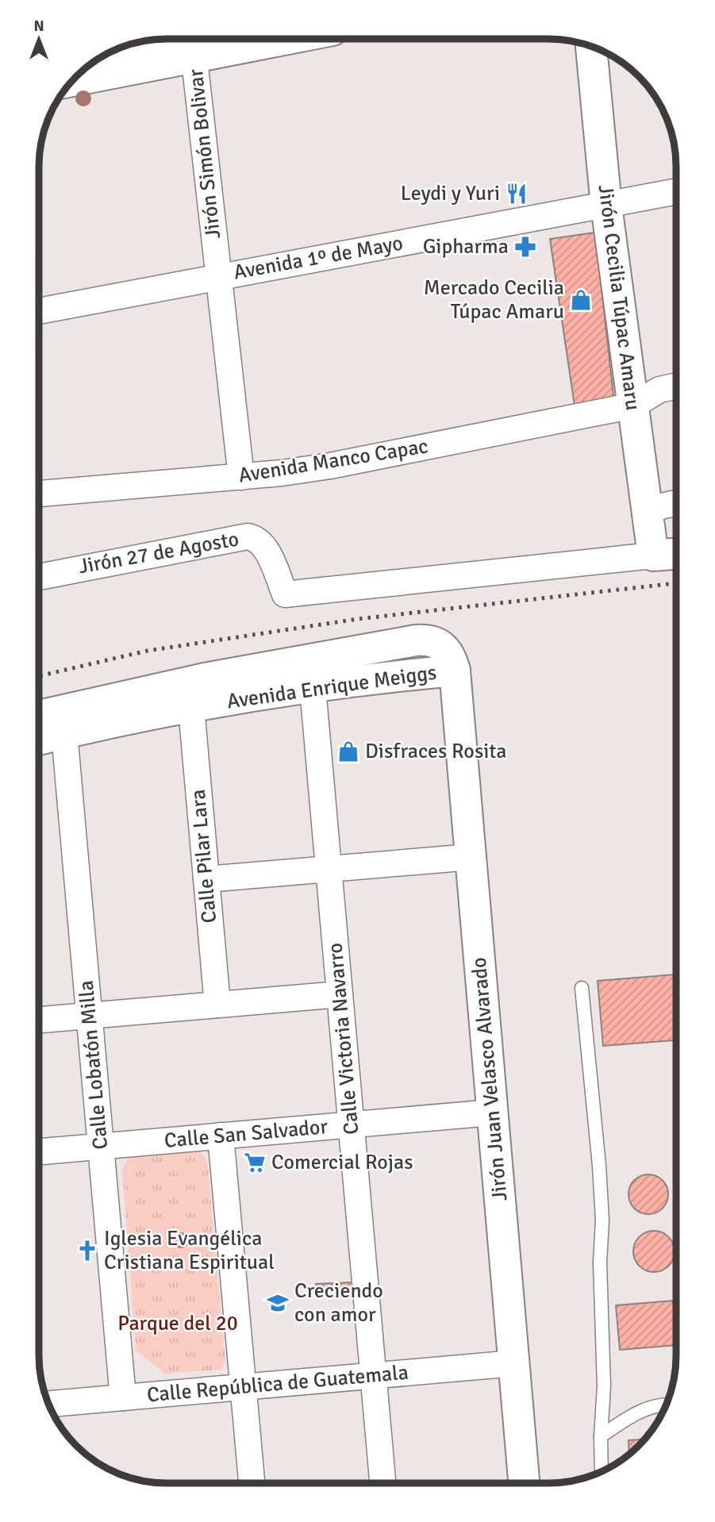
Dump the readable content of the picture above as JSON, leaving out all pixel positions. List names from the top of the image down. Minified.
{"streets":{"street":["Jirón Simón Bolivar","Avenida 1º de Mayo","Jirón Cecilia Túpac Amaru","Avenida Manco Capac","Jirón 27 de Agosto","Avenida Enrique Meiggs","Calle Pilar Lara","Calle Victoria Navarro","Calle Lobatón Milla","Jirón Juan Velasco Alvarado","Calle San Salvador","Calle República de Guatemala"]},"crossings":[["Jirón Simón Bolivar","Avenida 1º de Mayo"],["Jirón Simón Bolivar","Avenida Manco Capac"],["Avenida 1º de Mayo","Jirón Cecilia Túpac Amaru"],["Jirón Cecilia Túpac Amaru","Avenida Manco Capac"],["Jirón Cecilia Túpac Amaru","Jirón 27 de Agosto"],["Avenida Enrique Meiggs","Calle Pilar Lara"],["Avenida Enrique Meiggs","Calle Victoria Navarro"],["Avenida Enrique Meiggs","Calle Lobatón Milla"],["Avenida Enrique Meiggs","Jirón Juan Velasco Alvarado"],["Calle Victoria Navarro","Calle San Salvador"],["Calle Victoria Navarro","Calle República de Guatemala"],["Calle Lobatón Milla","Calle San Salvador"],["Calle Lobatón Milla","Calle República de Guatemala"],["Jirón Juan Velasco Alvarado","Calle San Salvador"],["Jirón Juan Velasco Alvarado","Calle República de Guatemala"]],"parks":["Parque del 20"],"places":{"restaurant":["Leydi y Yuri"],"pharmacy":["Gipharma"],"shop":["Mercado Cecilia Túpac Amaru","Disfraces Rosita"],"supermarket":["Comercial Rojas"],"church":["Iglesia Evangélica Cristiana Espiritual"],"school or university":["Creciendo con amor"]},"north":"top"}
